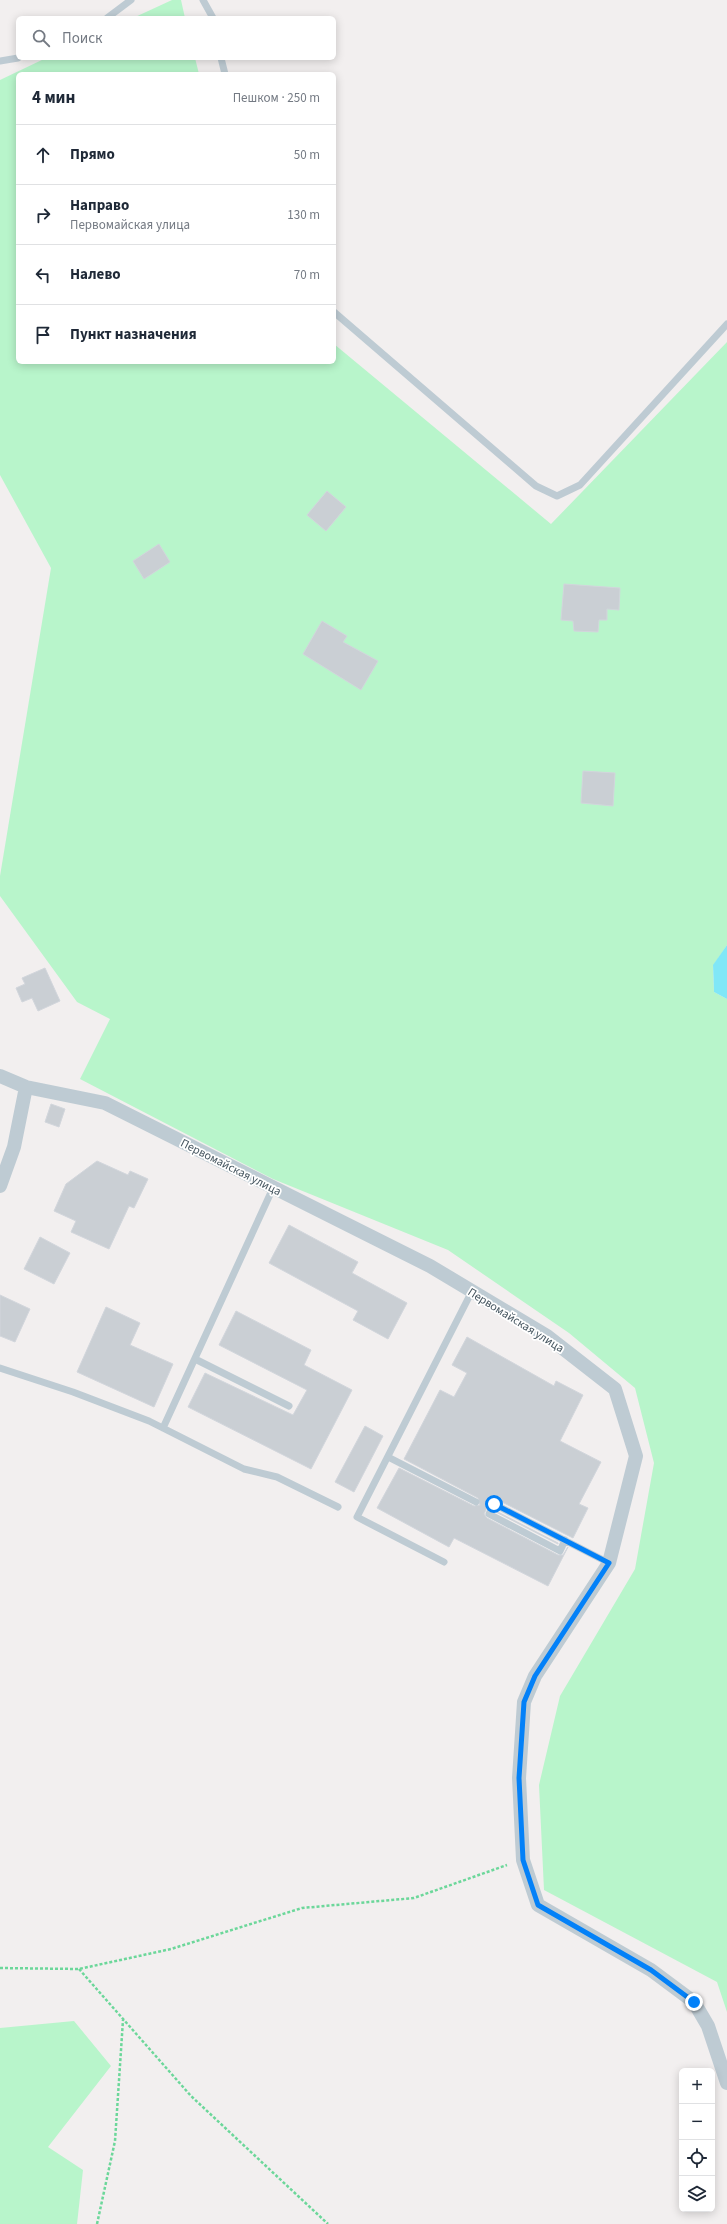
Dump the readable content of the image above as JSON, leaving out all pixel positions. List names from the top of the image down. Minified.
{"streets":{"street":["Первомайская улица"]},"page":{"search":"Поиск","heading":["4 мин","Пешком · 250 m"],"list":[["Прямо","50 m"],["Направо","Первомайская улица","130 m"],["Налево","70 m"],"Пункт назначения"],"map_buttons":["+","−"]}}
